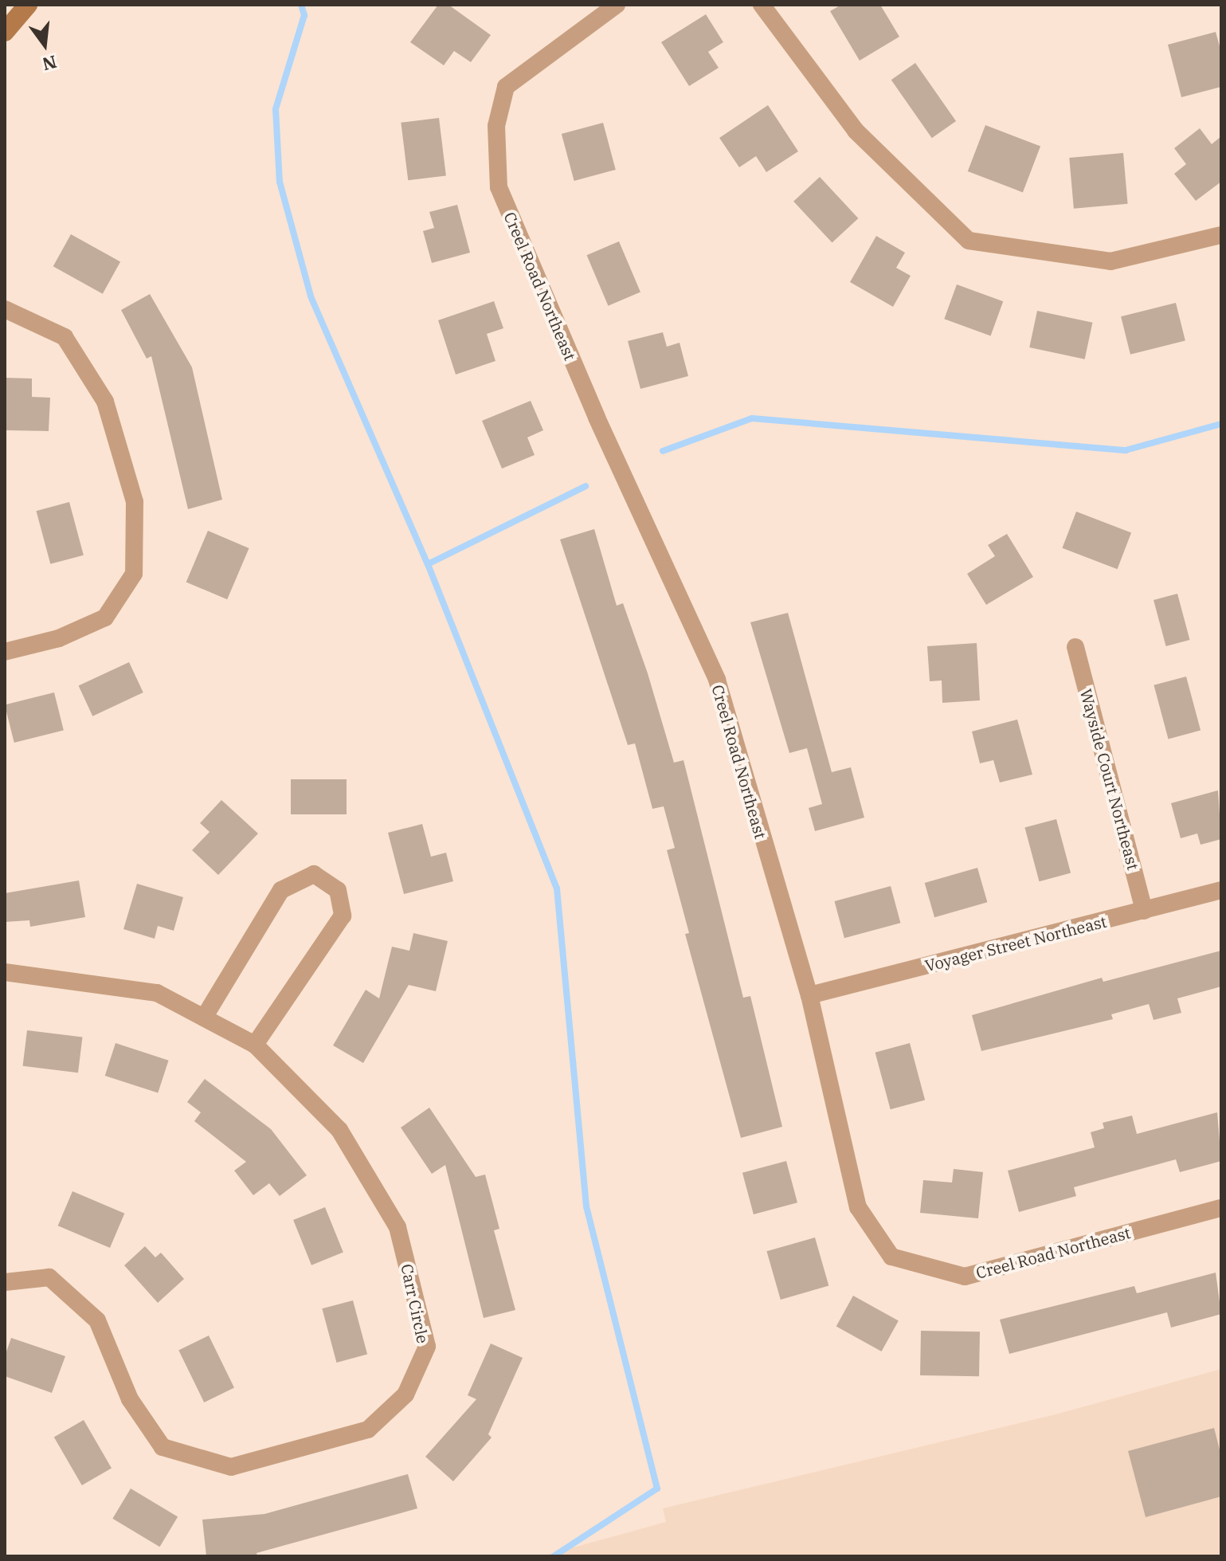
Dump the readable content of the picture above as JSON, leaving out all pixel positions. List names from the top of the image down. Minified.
{"streets":{"street":["Creel Road Northeast","Wayside Court Northeast","Voyager Street Northeast","Carr Circle"]},"crossings":[["Creel Road Northeast","Voyager Street Northeast"],["Wayside Court Northeast","Voyager Street Northeast"]],"north":"bottom"}
